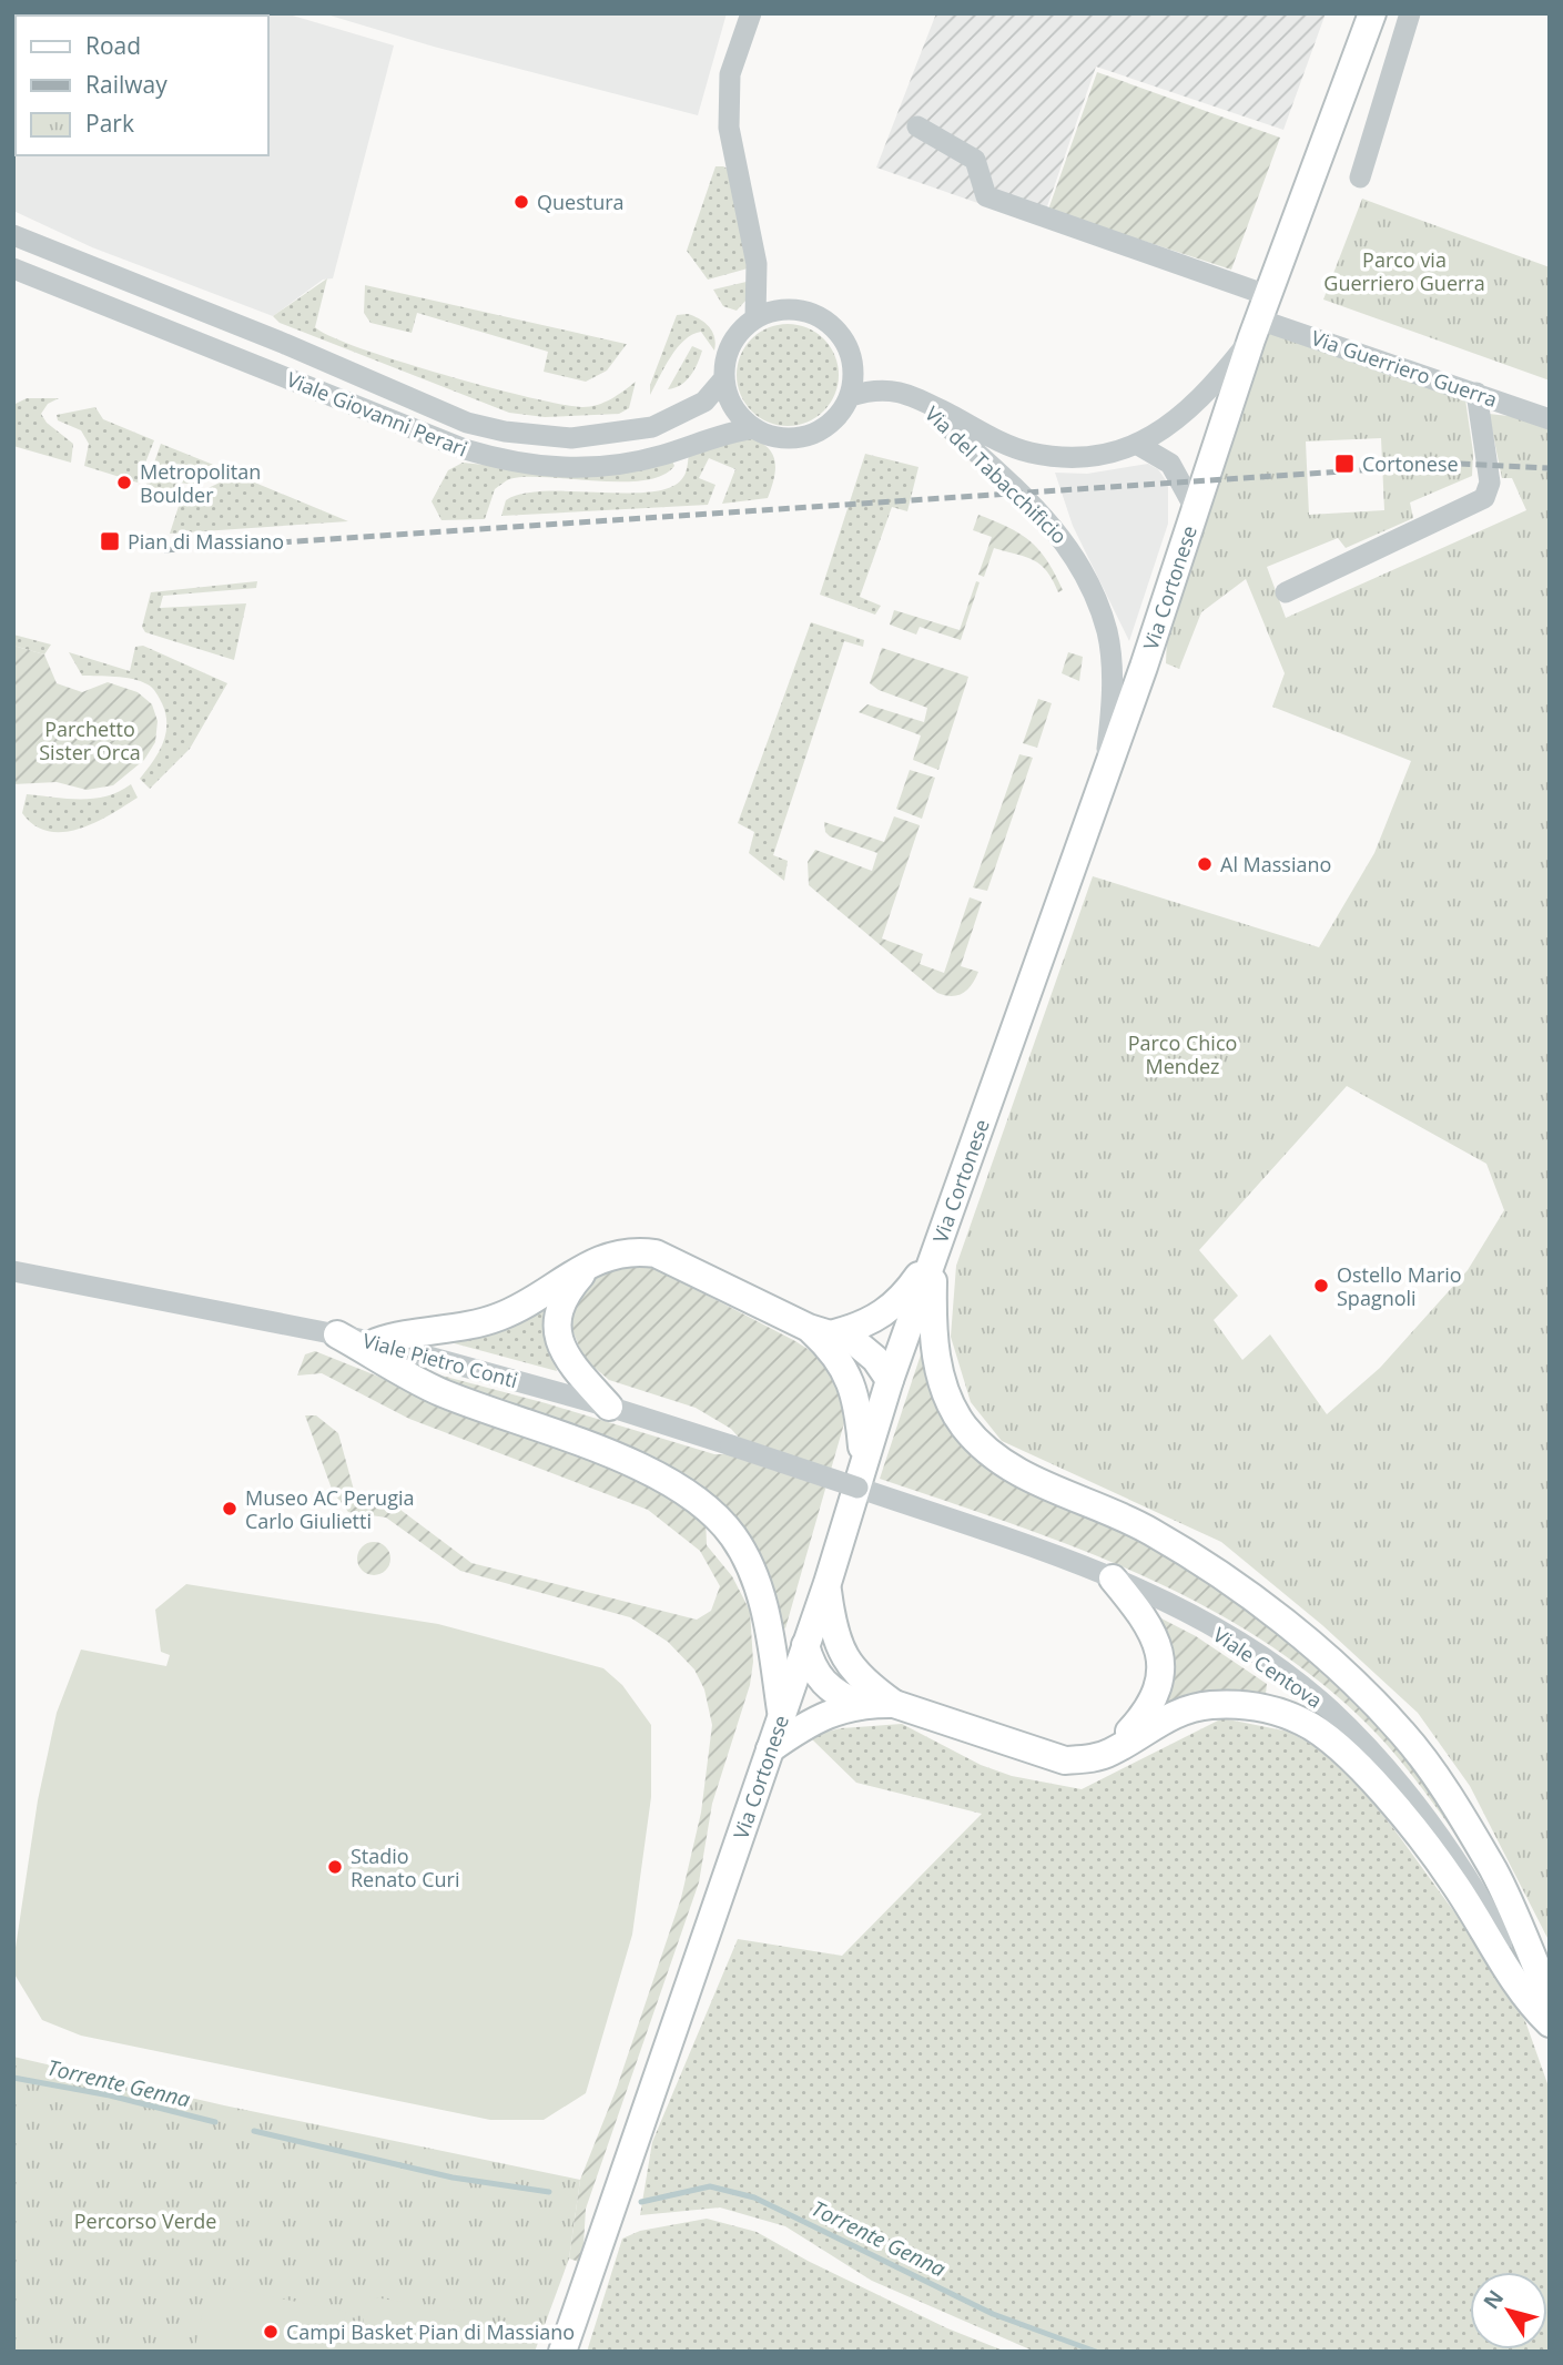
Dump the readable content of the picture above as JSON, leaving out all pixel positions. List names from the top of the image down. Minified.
{"streets":{"main road":["Via Cortonese"],"street":["Via Guerriero Guerra","Viale Giovanni Perari","Via del Tabacchificio","Viale Pietro Conti","Viale Centova"]},"crossings":[["Via Guerriero Guerra","Via del Tabacchificio"],["Via Guerriero Guerra","Via Cortonese"],["Viale Giovanni Perari","Via del Tabacchificio"],["Via del Tabacchificio","Via Cortonese"],["Viale Pietro Conti","Viale Centova"]],"water":["Torrente Genna"],"parks":["Parco via Guerriero Guerra","Parchetto Sister Orca","Parco Chico Mendez","Percorso Verde"],"places":{"other":["Questura","Metropolitan Boulder","Al Massiano","Ostello Mario Spagnoli","Museo AC Perugia Carlo Giulietti","Stadio Renato Curi","Campi Basket Pian di Massiano"],"transit":["Cortonese","Pian di Massiano"]},"legend":["Road","Railway","Park"],"north":"top left"}
